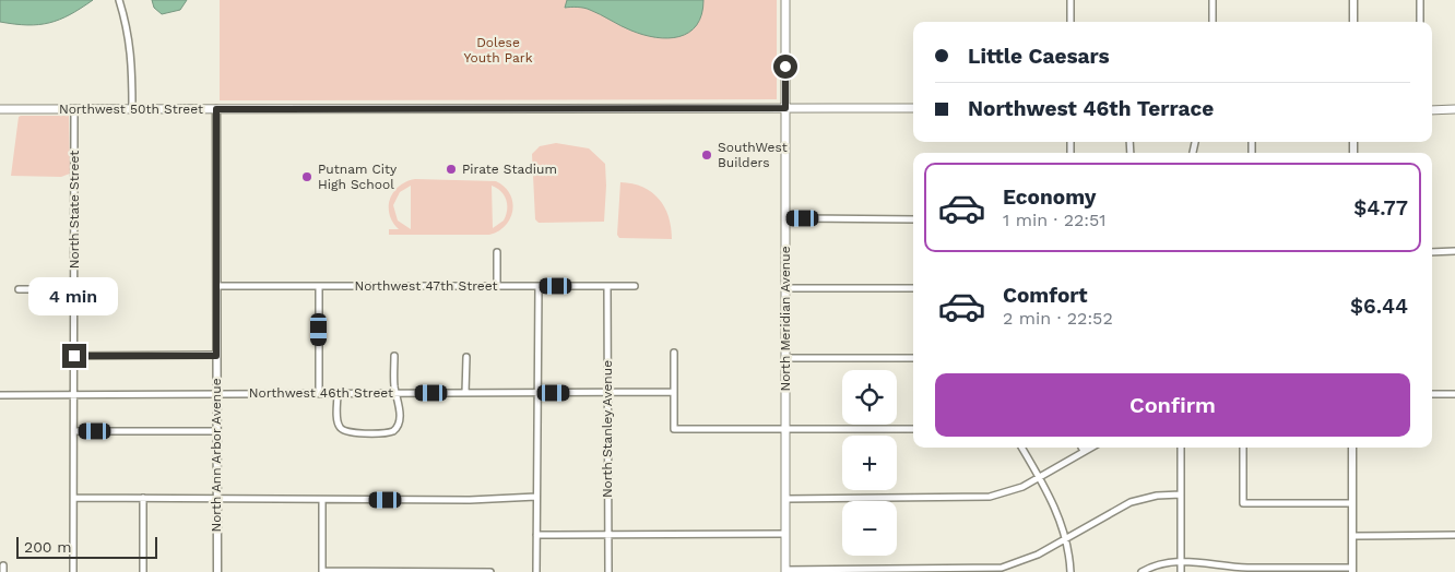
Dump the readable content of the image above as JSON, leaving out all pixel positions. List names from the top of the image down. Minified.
{"streets":{"main road":["Northwest 50th Street","North Meridian Avenue"],"street":["North State Street","Northwest 47th Street","Northwest 46th Street","North Stanley Avenue","North Ann Arbor Avenue"]},"crossings":[["Northwest 50th Street","North State Street"],["Northwest 50th Street","North Meridian Avenue"],["Northwest 50th Street","North Ann Arbor Avenue"],["North State Street","Northwest 46th Street"],["Northwest 47th Street","North Stanley Avenue"],["Northwest 47th Street","North Ann Arbor Avenue"],["Northwest 46th Street","North Stanley Avenue"],["Northwest 46th Street","North Ann Arbor Avenue"]],"parks":["Dolese Youth Park"],"places":["SouthWest Builders","Pirate Stadium","Putnam City High School"],"scale_bar":"200 m","page":{"banner":["Little Caesars","Northwest 46th Terrace"],"list":[{"name":"Economy","note":"1 min · 22:51","value":"$4.77"},{"name":"Comfort","note":"2 min · 22:52","value":"$6.44"}],"bubble":"4 min","buttons":"Confirm","map_buttons":["+","−"],"scale":"200 m"}}
